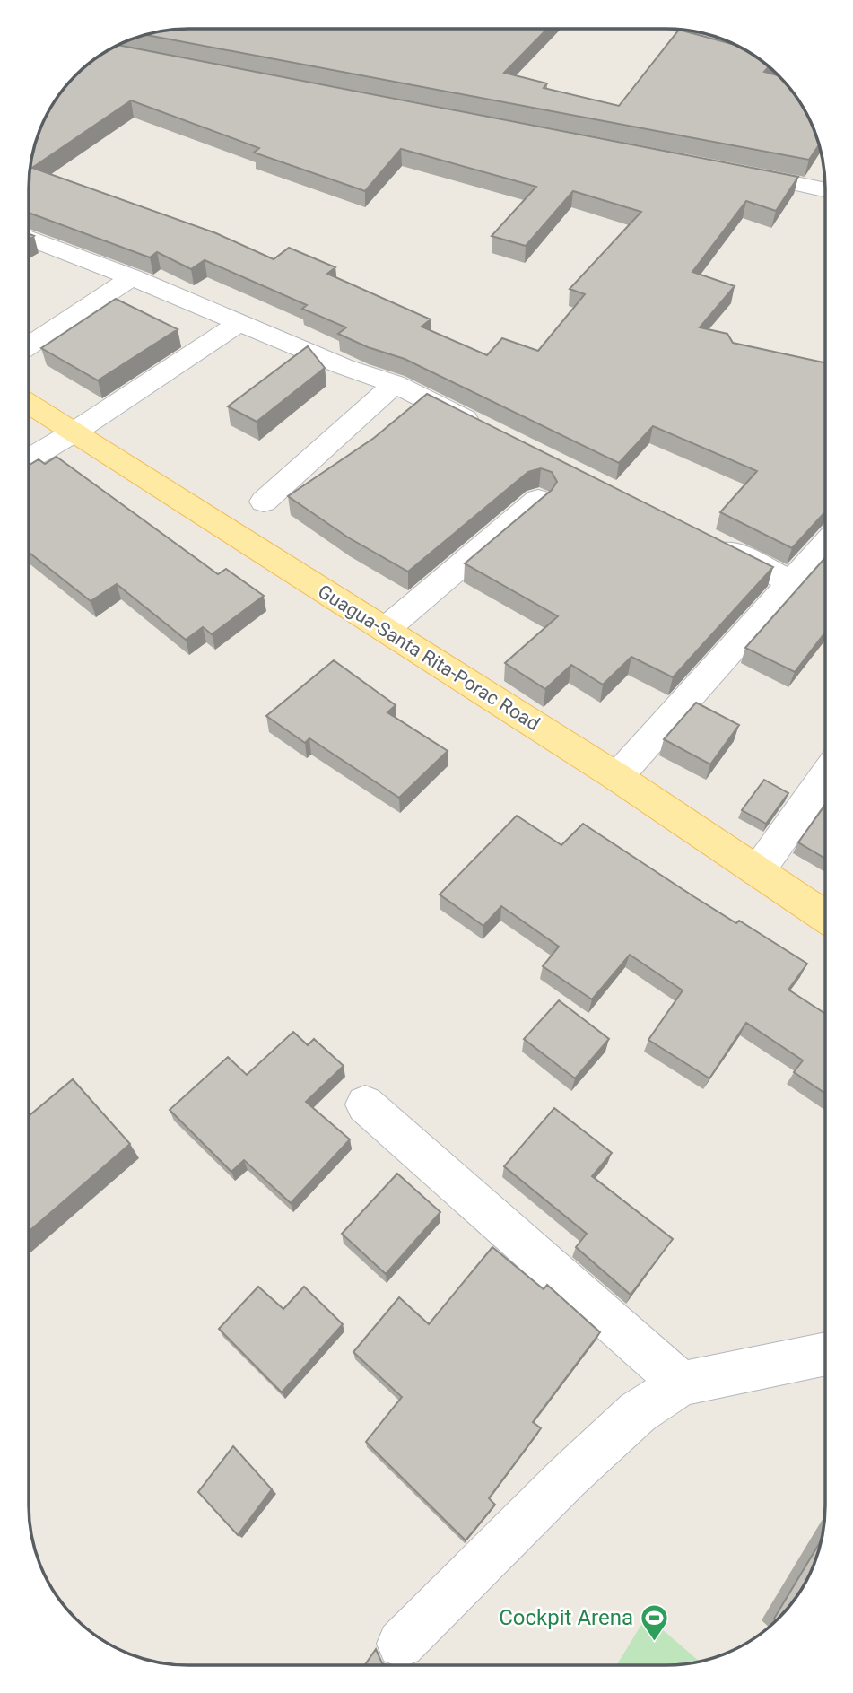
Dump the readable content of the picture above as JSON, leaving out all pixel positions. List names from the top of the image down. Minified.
{"streets":{"main road":["Guagua-Santa Rita-Porac Road"]},"places":{"sports":["Cockpit Arena"]}}
